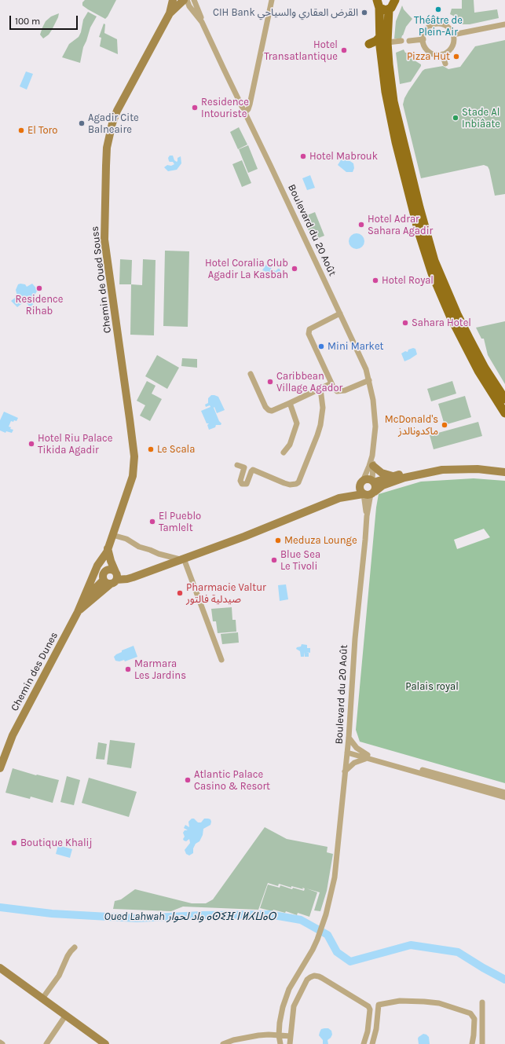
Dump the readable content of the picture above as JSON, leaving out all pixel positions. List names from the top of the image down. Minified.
{"streets":{"street":["Boulevard du 20 Août","Chemin de Oued Souss","Chemin des Dunes"]},"crossings":[["Boulevard du 20 Août","Chemin de Oued Souss"],["Boulevard du 20 Août","Chemin des Dunes"],["Chemin de Oued Souss","Chemin des Dunes"]],"water":["Oued Lahwah واد لحوار ⴰⵙⵉⴼ ⵏ ⵍⵃⵡⴰⵔ"],"parks":["Palais royal"],"places":["Théâtre de Plein-Air","CIH Bank القرض العقاري والسياحي","Hotel Transatlantique","Pizza Hut","Residence Intouriste","Stade Al Inbiâate","Agadir Cite Balneaire","El Toro","Hotel Mabrouk","Hotel Adrar Sahara Agadir","Hotel Coralia Club Agadir La Kasbah","Hotel Royal","Residence Rihab","Sahara Hotel","Mini Market","Caribbean Village Agador","McDonald's ماكدونالدز","Hotel Riu Palace Tikida Agadir","Le Scala","El Pueblo Tamlelt","Meduza Lounge","Blue Sea Le Tivoli","Pharmacie Valtur صيدلية فالتور","Marmara Les Jardins","Atlantic Palace Casino & Resort","Boutique Khalij"],"scale_bar":"100 m"}
